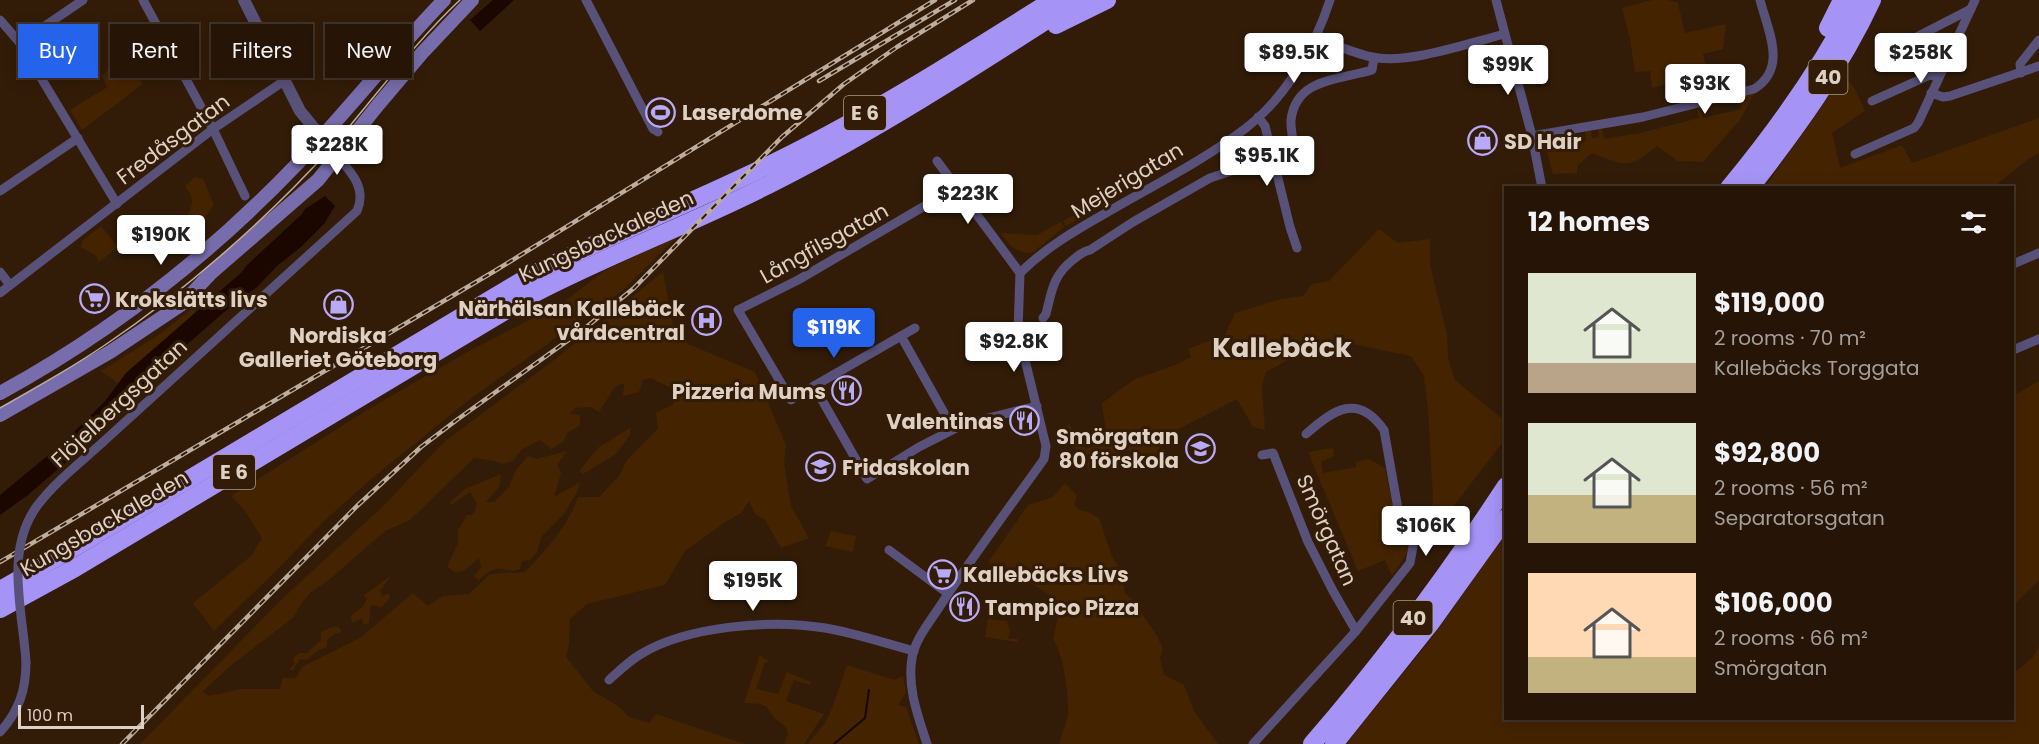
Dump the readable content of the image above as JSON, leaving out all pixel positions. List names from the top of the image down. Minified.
{"streets":{"highway":["40","E 6","Kungsbackaleden"],"street":["Fredåsgatan","Mejerigatan","Långfilsgatan","Flöjelbergsgatan","Smörgatan"]},"districts":["Kallebäck"],"places":{"sports":["Laserdome"],"shop":["SD Hair","Nordiska Galleriet Göteborg"],"supermarket":["Krokslätts livs","Kallebäcks Livs"],"hospital":["Närhälsan Kallebäck vårdcentral"],"restaurant":["Pizzeria Mums","Valentinas","Tampico Pizza"],"school or university":["Smörgatan 80 förskola","Fridaskolan"]},"scale_bar":"100 m","page":{"chip":["Buy","Rent","Filters","New"],"price":["$89.5K","$258K","$99K","$93K","$228K","$95.1K","$223K","$190K","$119K","$92.8K","$106K","$195K"],"heading":"12 homes","list":[{"name":"$119,000","note":"2 rooms · 70 m² · Kallebäcks Torggata"},{"name":"$92,800","note":"2 rooms · 56 m² · Separatorsgatan"},{"name":"$106,000","note":"2 rooms · 66 m² · Smörgatan"}],"scale":"100 m"}}
